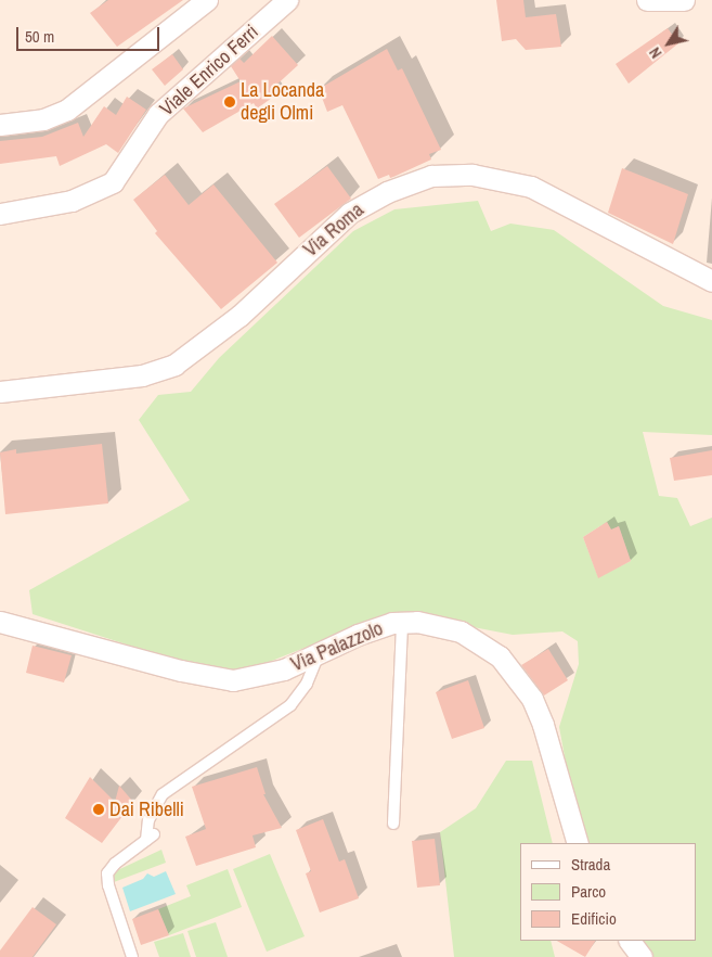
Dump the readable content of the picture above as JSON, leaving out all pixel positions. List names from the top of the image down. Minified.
{"streets":{"street":["Viale Enrico Ferri","Via Roma","Via Palazzolo"]},"places":["La Locanda degli Olmi","Dai Ribelli"],"legend":["Strada","Parco","Edificio"],"scale_bar":"50 m","north":"bottom left"}
